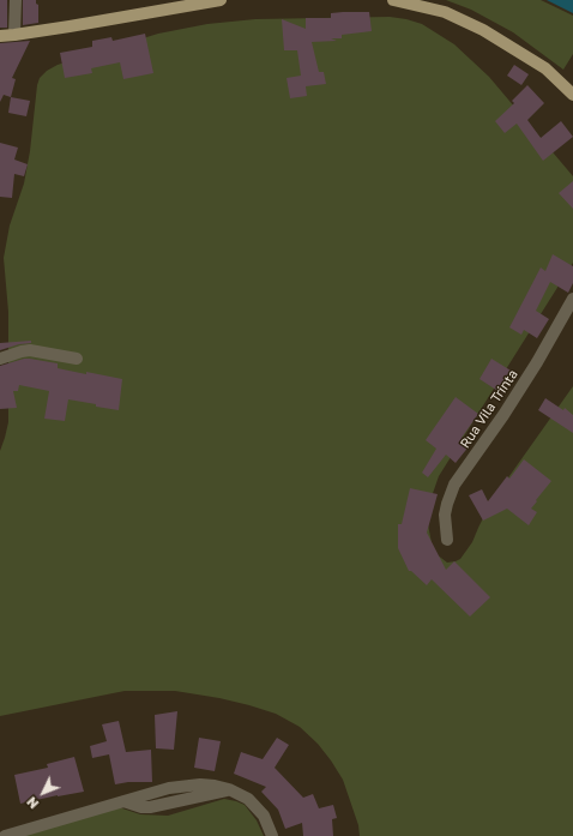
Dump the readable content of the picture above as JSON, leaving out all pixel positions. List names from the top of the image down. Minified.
{"streets":{"street":["Rua Vila Trinta"]},"north":"bottom left"}
